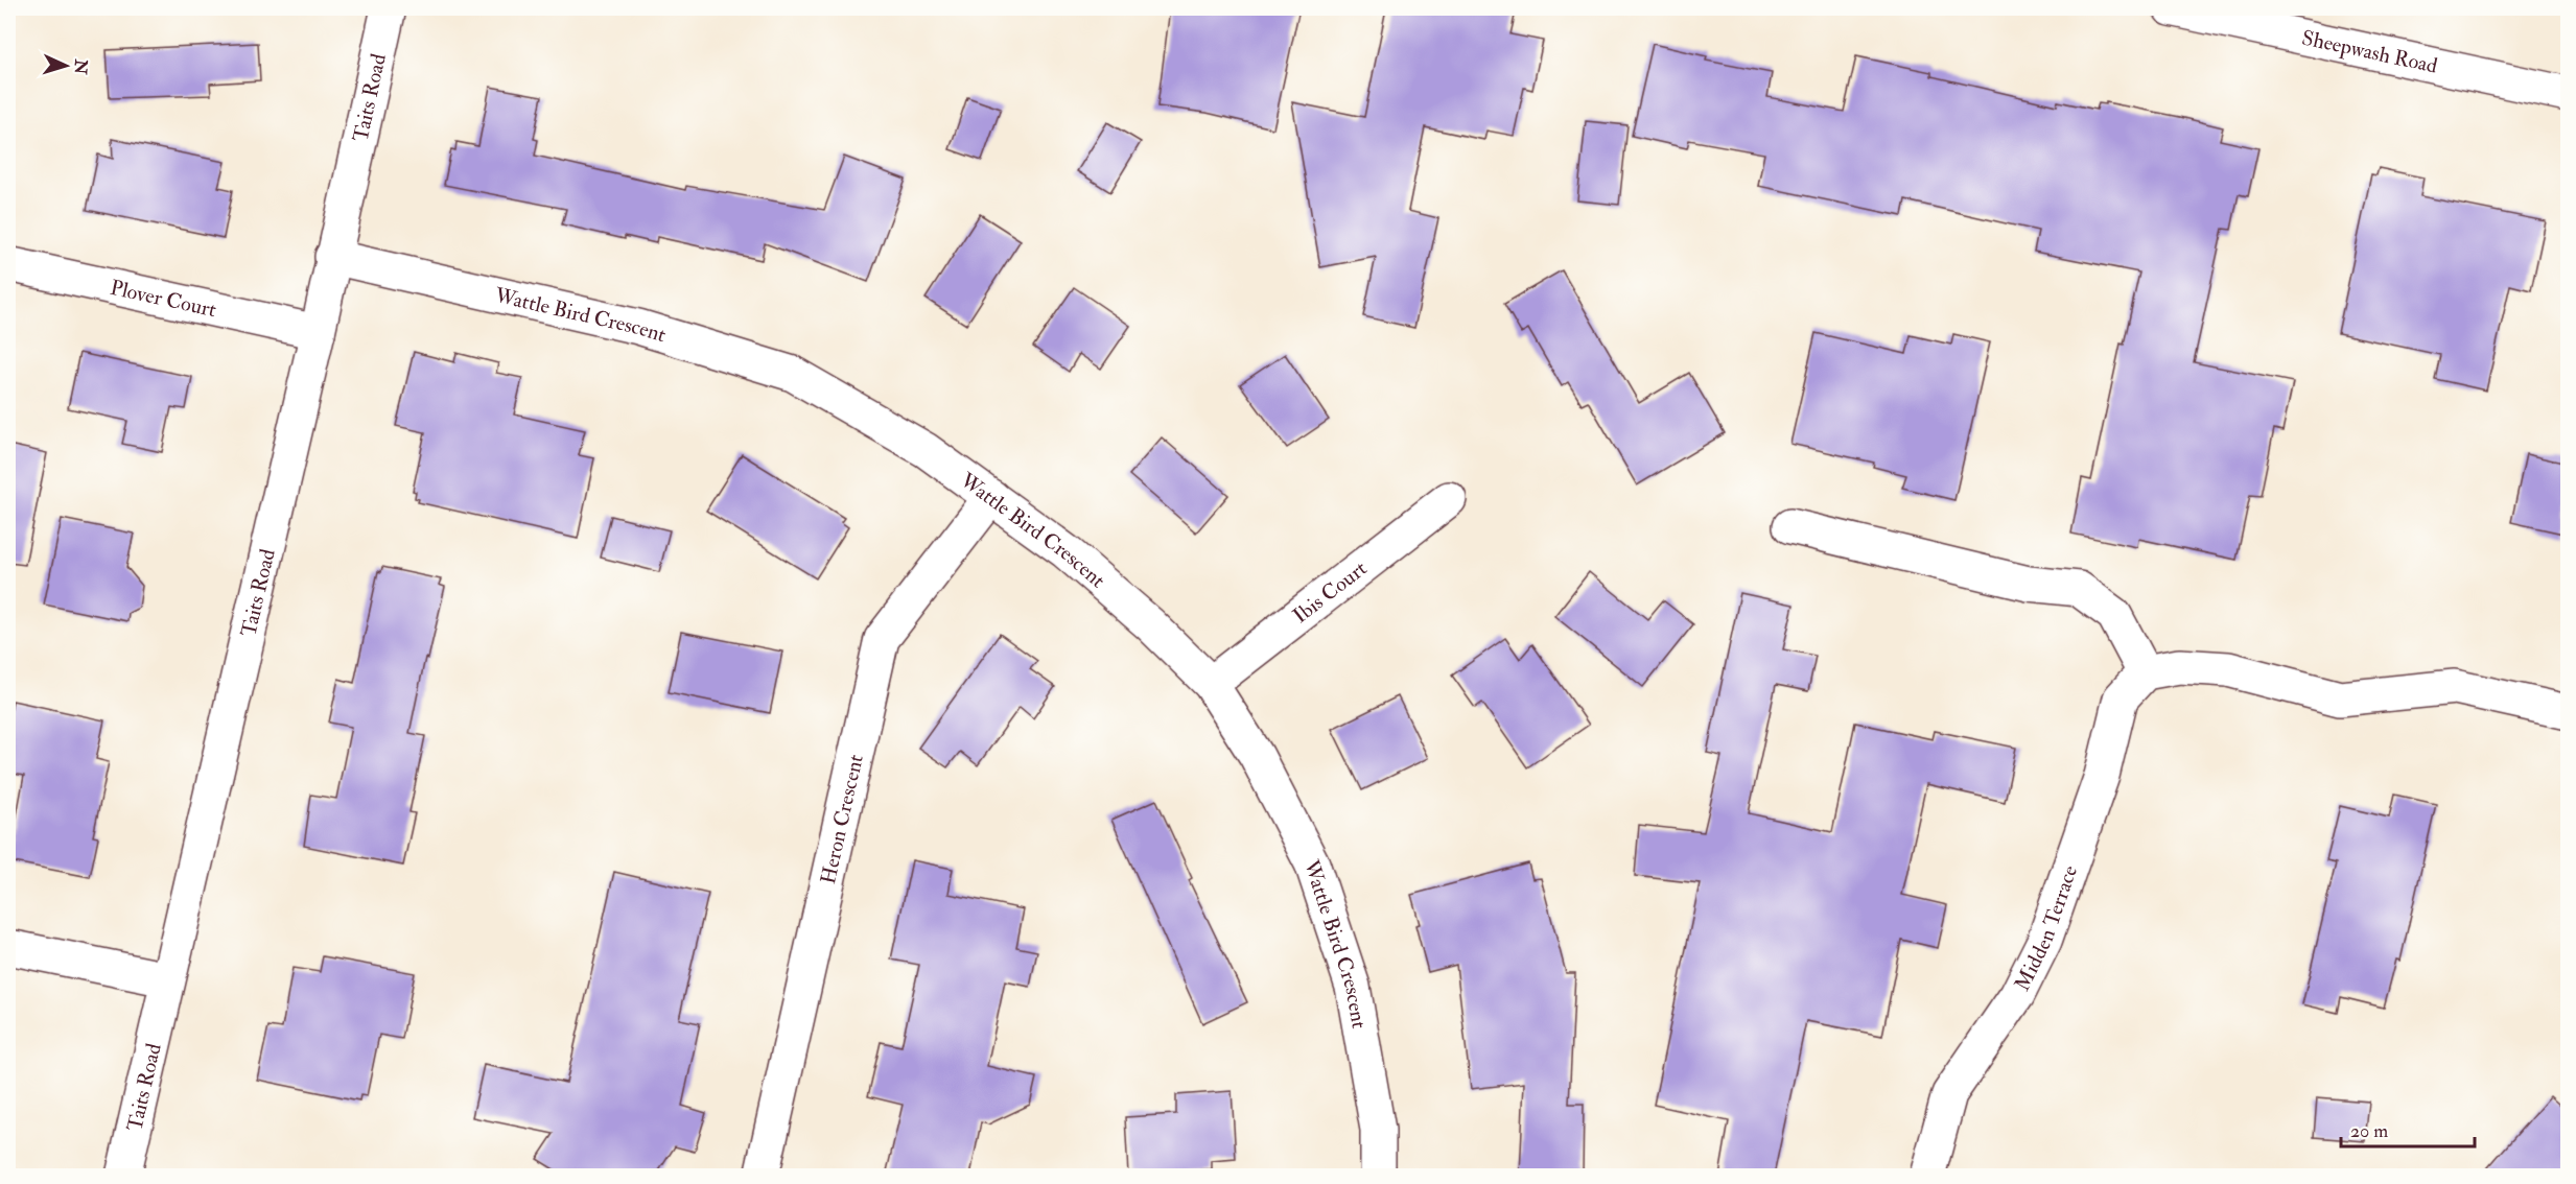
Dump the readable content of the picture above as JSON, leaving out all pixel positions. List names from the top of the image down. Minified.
{"streets":{"street":["Sheepwash Road","Taits Road","Plover Court","Wattle Bird Crescent","Ibis Court","Heron Crescent","Midden Terrace"]},"crossings":[["Taits Road","Plover Court"],["Taits Road","Wattle Bird Crescent"],["Wattle Bird Crescent","Ibis Court"],["Wattle Bird Crescent","Heron Crescent"]],"scale_bar":"20 m","north":"right"}
